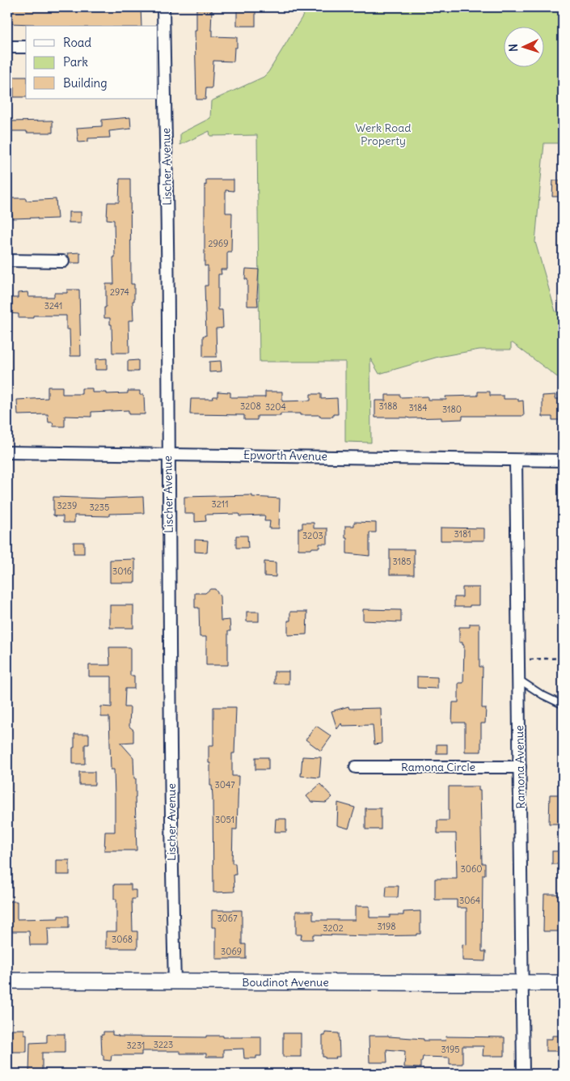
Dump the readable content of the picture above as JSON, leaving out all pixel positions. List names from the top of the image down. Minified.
{"streets":{"street":["Lischer Avenue","Epworth Avenue","Ramona Circle","Ramona Avenue","Boudinot Avenue"]},"crossings":[["Lischer Avenue","Epworth Avenue"],["Lischer Avenue","Boudinot Avenue"],["Epworth Avenue","Ramona Avenue"],["Ramona Circle","Ramona Avenue"],["Ramona Avenue","Boudinot Avenue"]],"parks":["Werk Road Property"],"house_numbers":["2969","2974","3241","3208","3188","3204","3184","3180","3211","3239","3235","3181","3203","3185","3016","3047","3051","3060","3064","3067","3198","3202","3068","3069","3223","3231","3195"],"legend":["Road","Park","Building"],"north":"left"}
